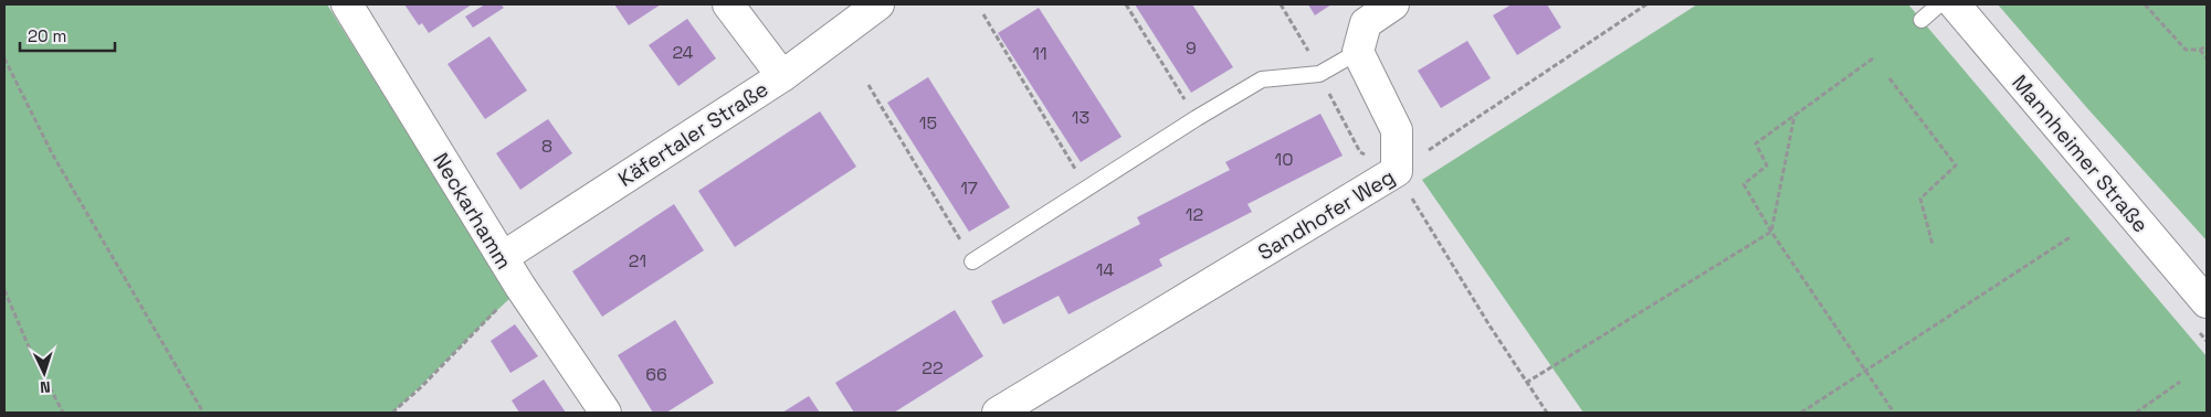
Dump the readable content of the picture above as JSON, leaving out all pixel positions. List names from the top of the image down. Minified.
{"streets":{"street":["Käfertaler Straße","Mannheimer Straße","Neckarhamm","Sandhofer Weg"]},"crossings":[["Käfertaler Straße","Neckarhamm"]],"house_numbers":["9","24","11","13","15","8","10","17","12","21","14","22","66"],"scale_bar":"20 m","north":"bottom"}
